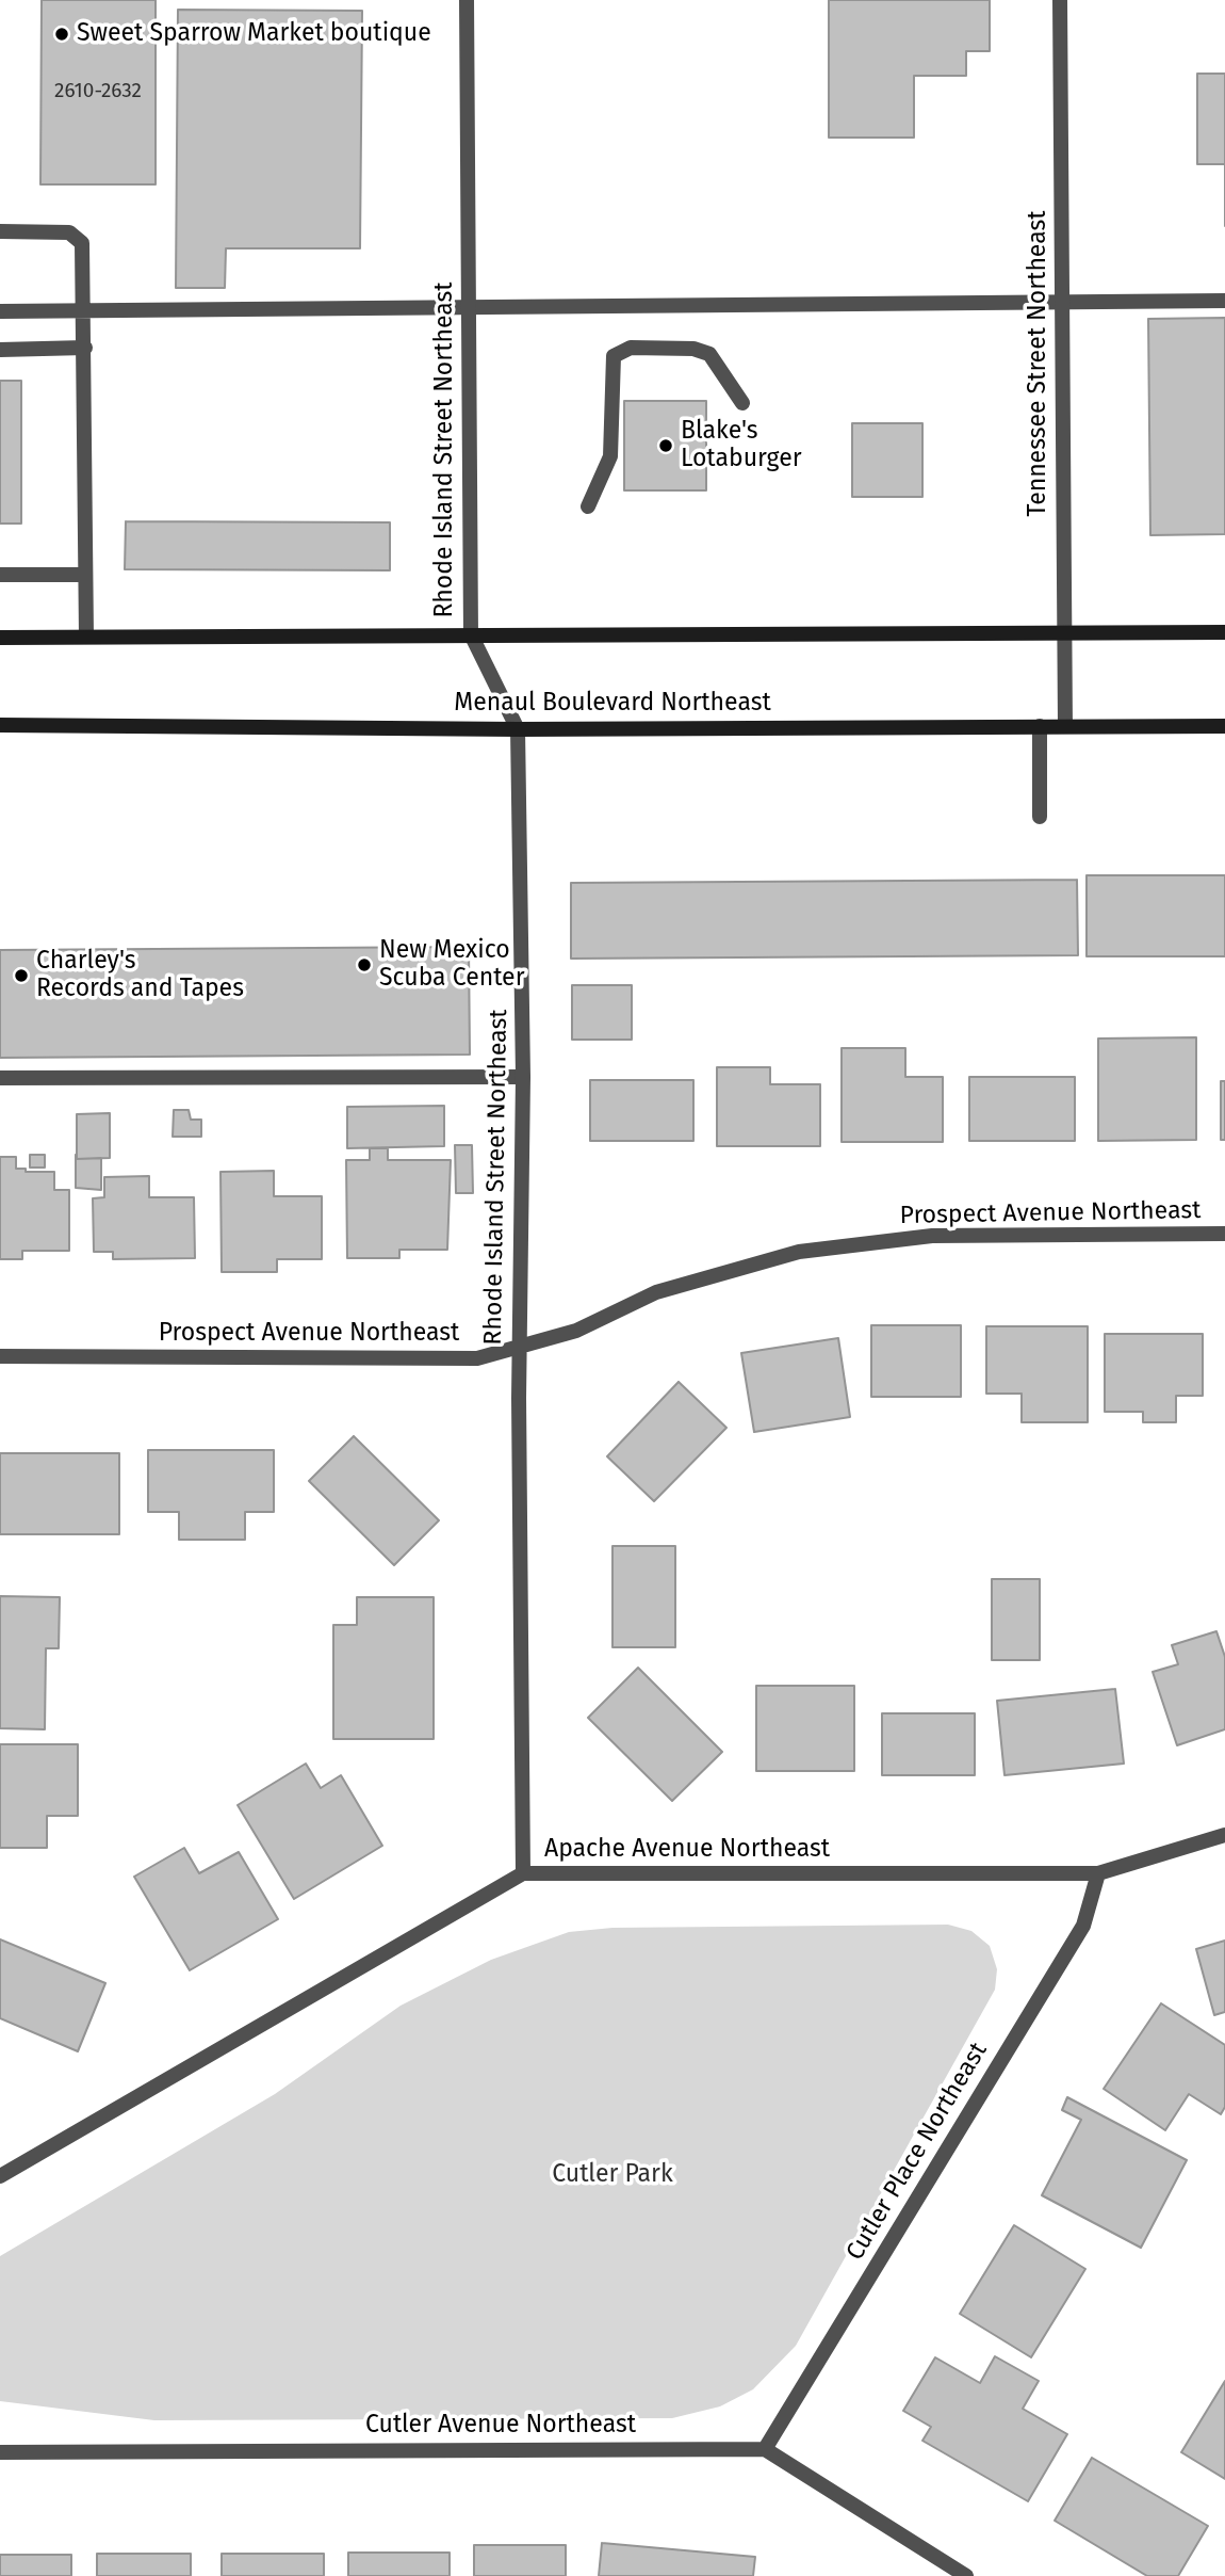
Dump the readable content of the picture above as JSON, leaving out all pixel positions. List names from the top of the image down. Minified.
{"streets":{"main road":["Menaul Boulevard Northeast"],"street":["Tennessee Street Northeast","Rhode Island Street Northeast","Prospect Avenue Northeast","Apache Avenue Northeast","Cutler Place Northeast","Cutler Avenue Northeast"]},"crossings":[["Tennessee Street Northeast","Menaul Boulevard Northeast"],["Rhode Island Street Northeast","Menaul Boulevard Northeast"],["Rhode Island Street Northeast","Prospect Avenue Northeast"],["Rhode Island Street Northeast","Apache Avenue Northeast"],["Apache Avenue Northeast","Cutler Place Northeast"],["Cutler Place Northeast","Cutler Avenue Northeast"]],"parks":["Cutler Park"],"places":["Sweet Sparrow Market boutique","Blake's Lotaburger","New Mexico Scuba Center","Charley's Records and Tapes"],"house_numbers":["2610-2632"]}
